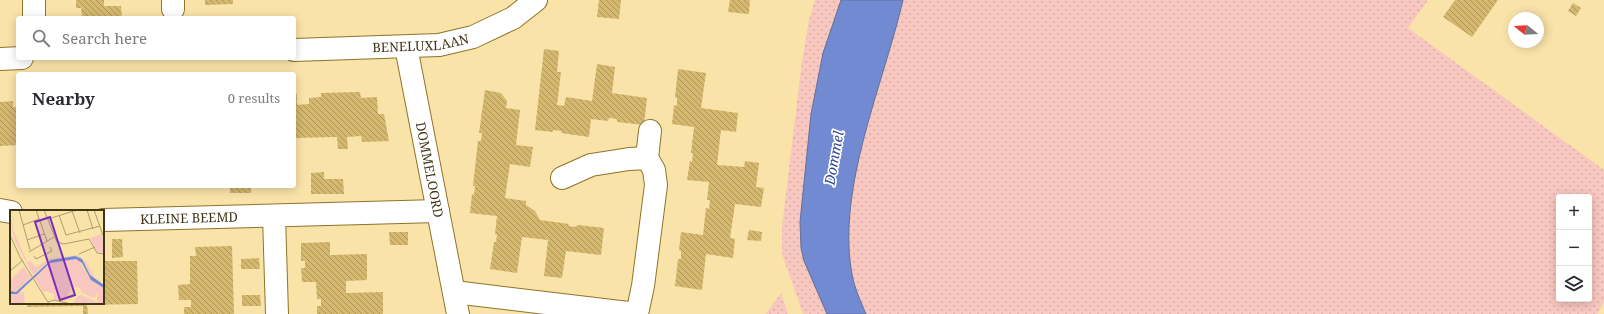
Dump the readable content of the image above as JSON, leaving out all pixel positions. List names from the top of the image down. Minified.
{"streets":{"street":["BENELUXLAAN","DOMMELOORD","KLEINE BEEMD"]},"crossings":[["BENELUXLAAN","DOMMELOORD"],["DOMMELOORD","KLEINE BEEMD"]],"water":["Dommel"],"north":"left","page":{"search":"Search here","heading":["Nearby","0 results"],"map_buttons":["+","−"]}}
